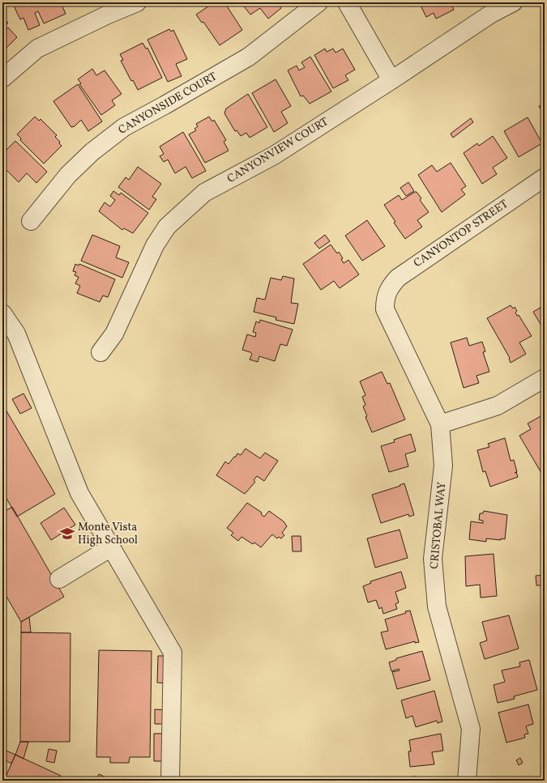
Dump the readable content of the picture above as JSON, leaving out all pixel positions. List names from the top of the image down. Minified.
{"streets":{"street":["CANYONSIDE COURT","CANYONVIEW COURT","CANYONTOP STREET","CRISTOBAL WAY"]},"crossings":[["CANYONTOP STREET","CRISTOBAL WAY"]],"places":{"school or university":["Monte Vista High School"]}}
